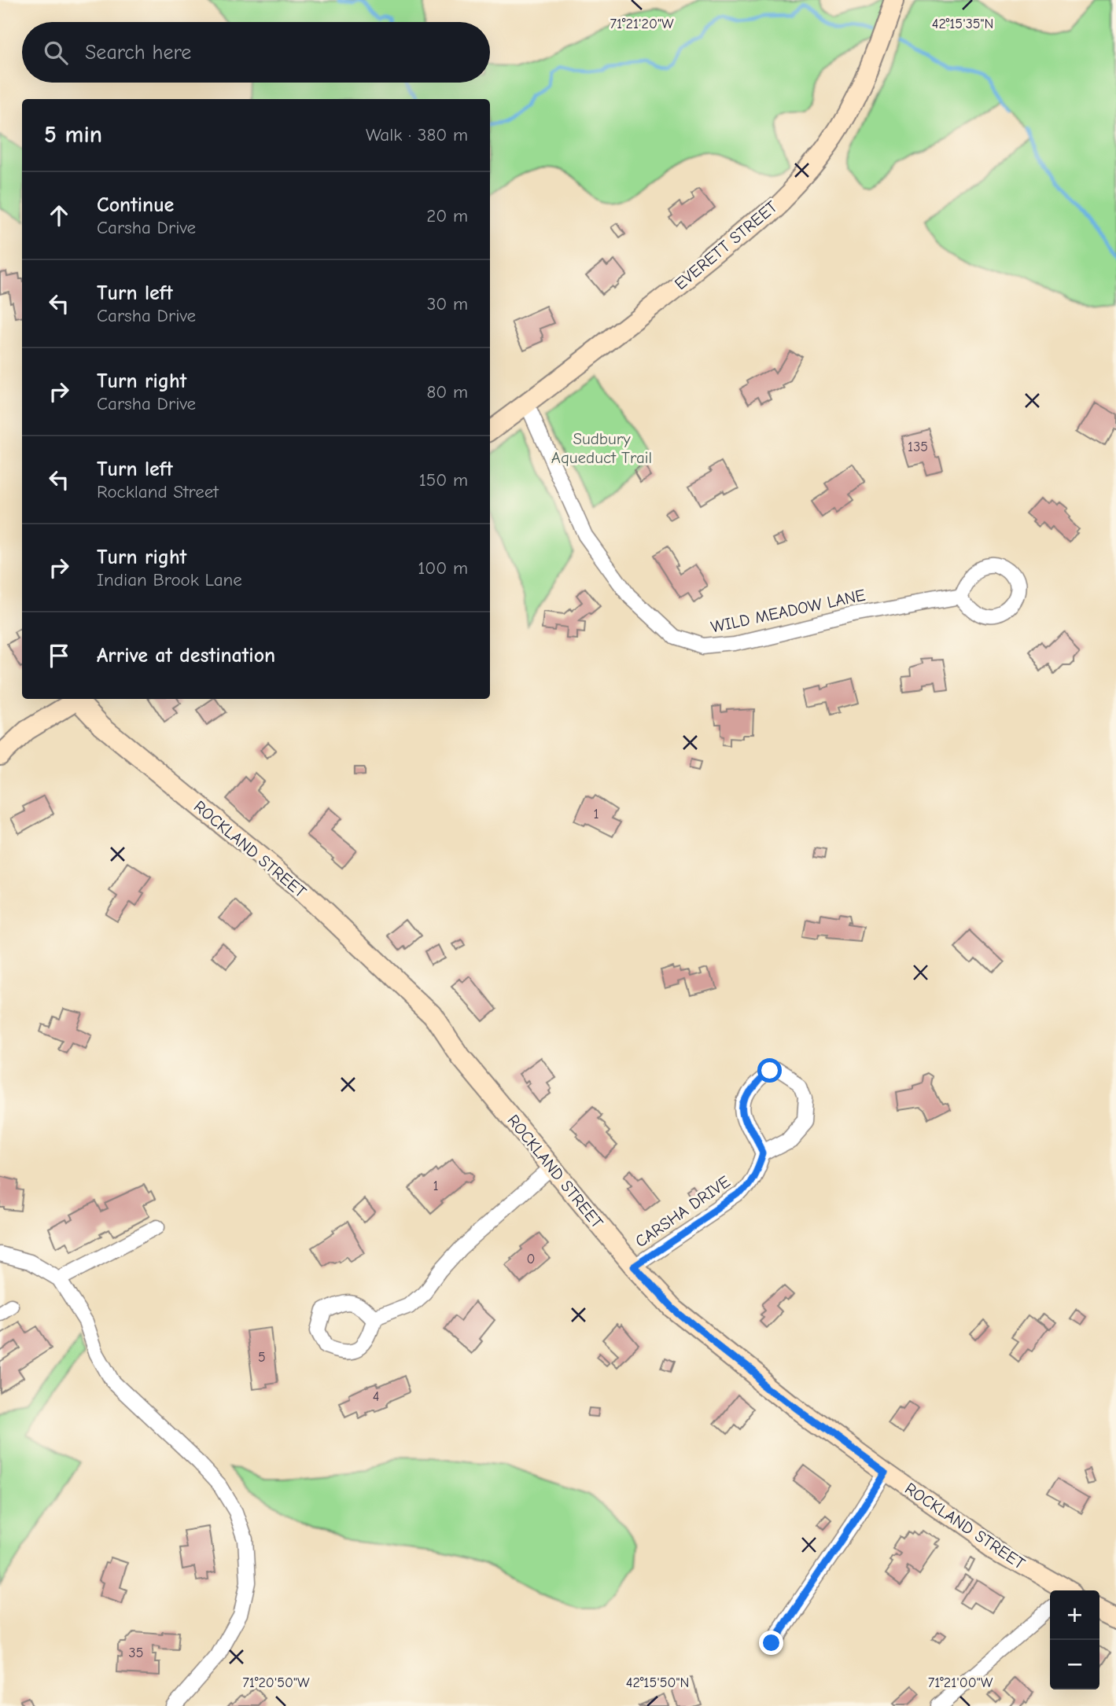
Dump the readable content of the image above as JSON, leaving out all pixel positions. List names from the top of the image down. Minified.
{"streets":{"street":["EVERETT STREET","WILD MEADOW LANE","ROCKLAND STREET","CARSHA DRIVE"]},"crossings":[["EVERETT STREET","WILD MEADOW LANE"],["ROCKLAND STREET","CARSHA DRIVE"]],"parks":["Sudbury Aqueduct Trail"],"house_numbers":["135","1","1","0","5","4","35"],"page":{"search":"Search here","heading":["5 min","Walk · 380 m"],"list":[["Continue","Carsha Drive","20 m"],["Turn left","Carsha Drive","30 m"],["Turn right","Carsha Drive","80 m"],["Turn left","Rockland Street","150 m"],["Turn right","Indian Brook Lane","100 m"],"Arrive at destination"],"map_buttons":["+","−"]},"coordinates":["71°21'20\"W","42°15'35\"N","71°20'50\"W","42°15'50\"N","71°21'00\"W"]}
